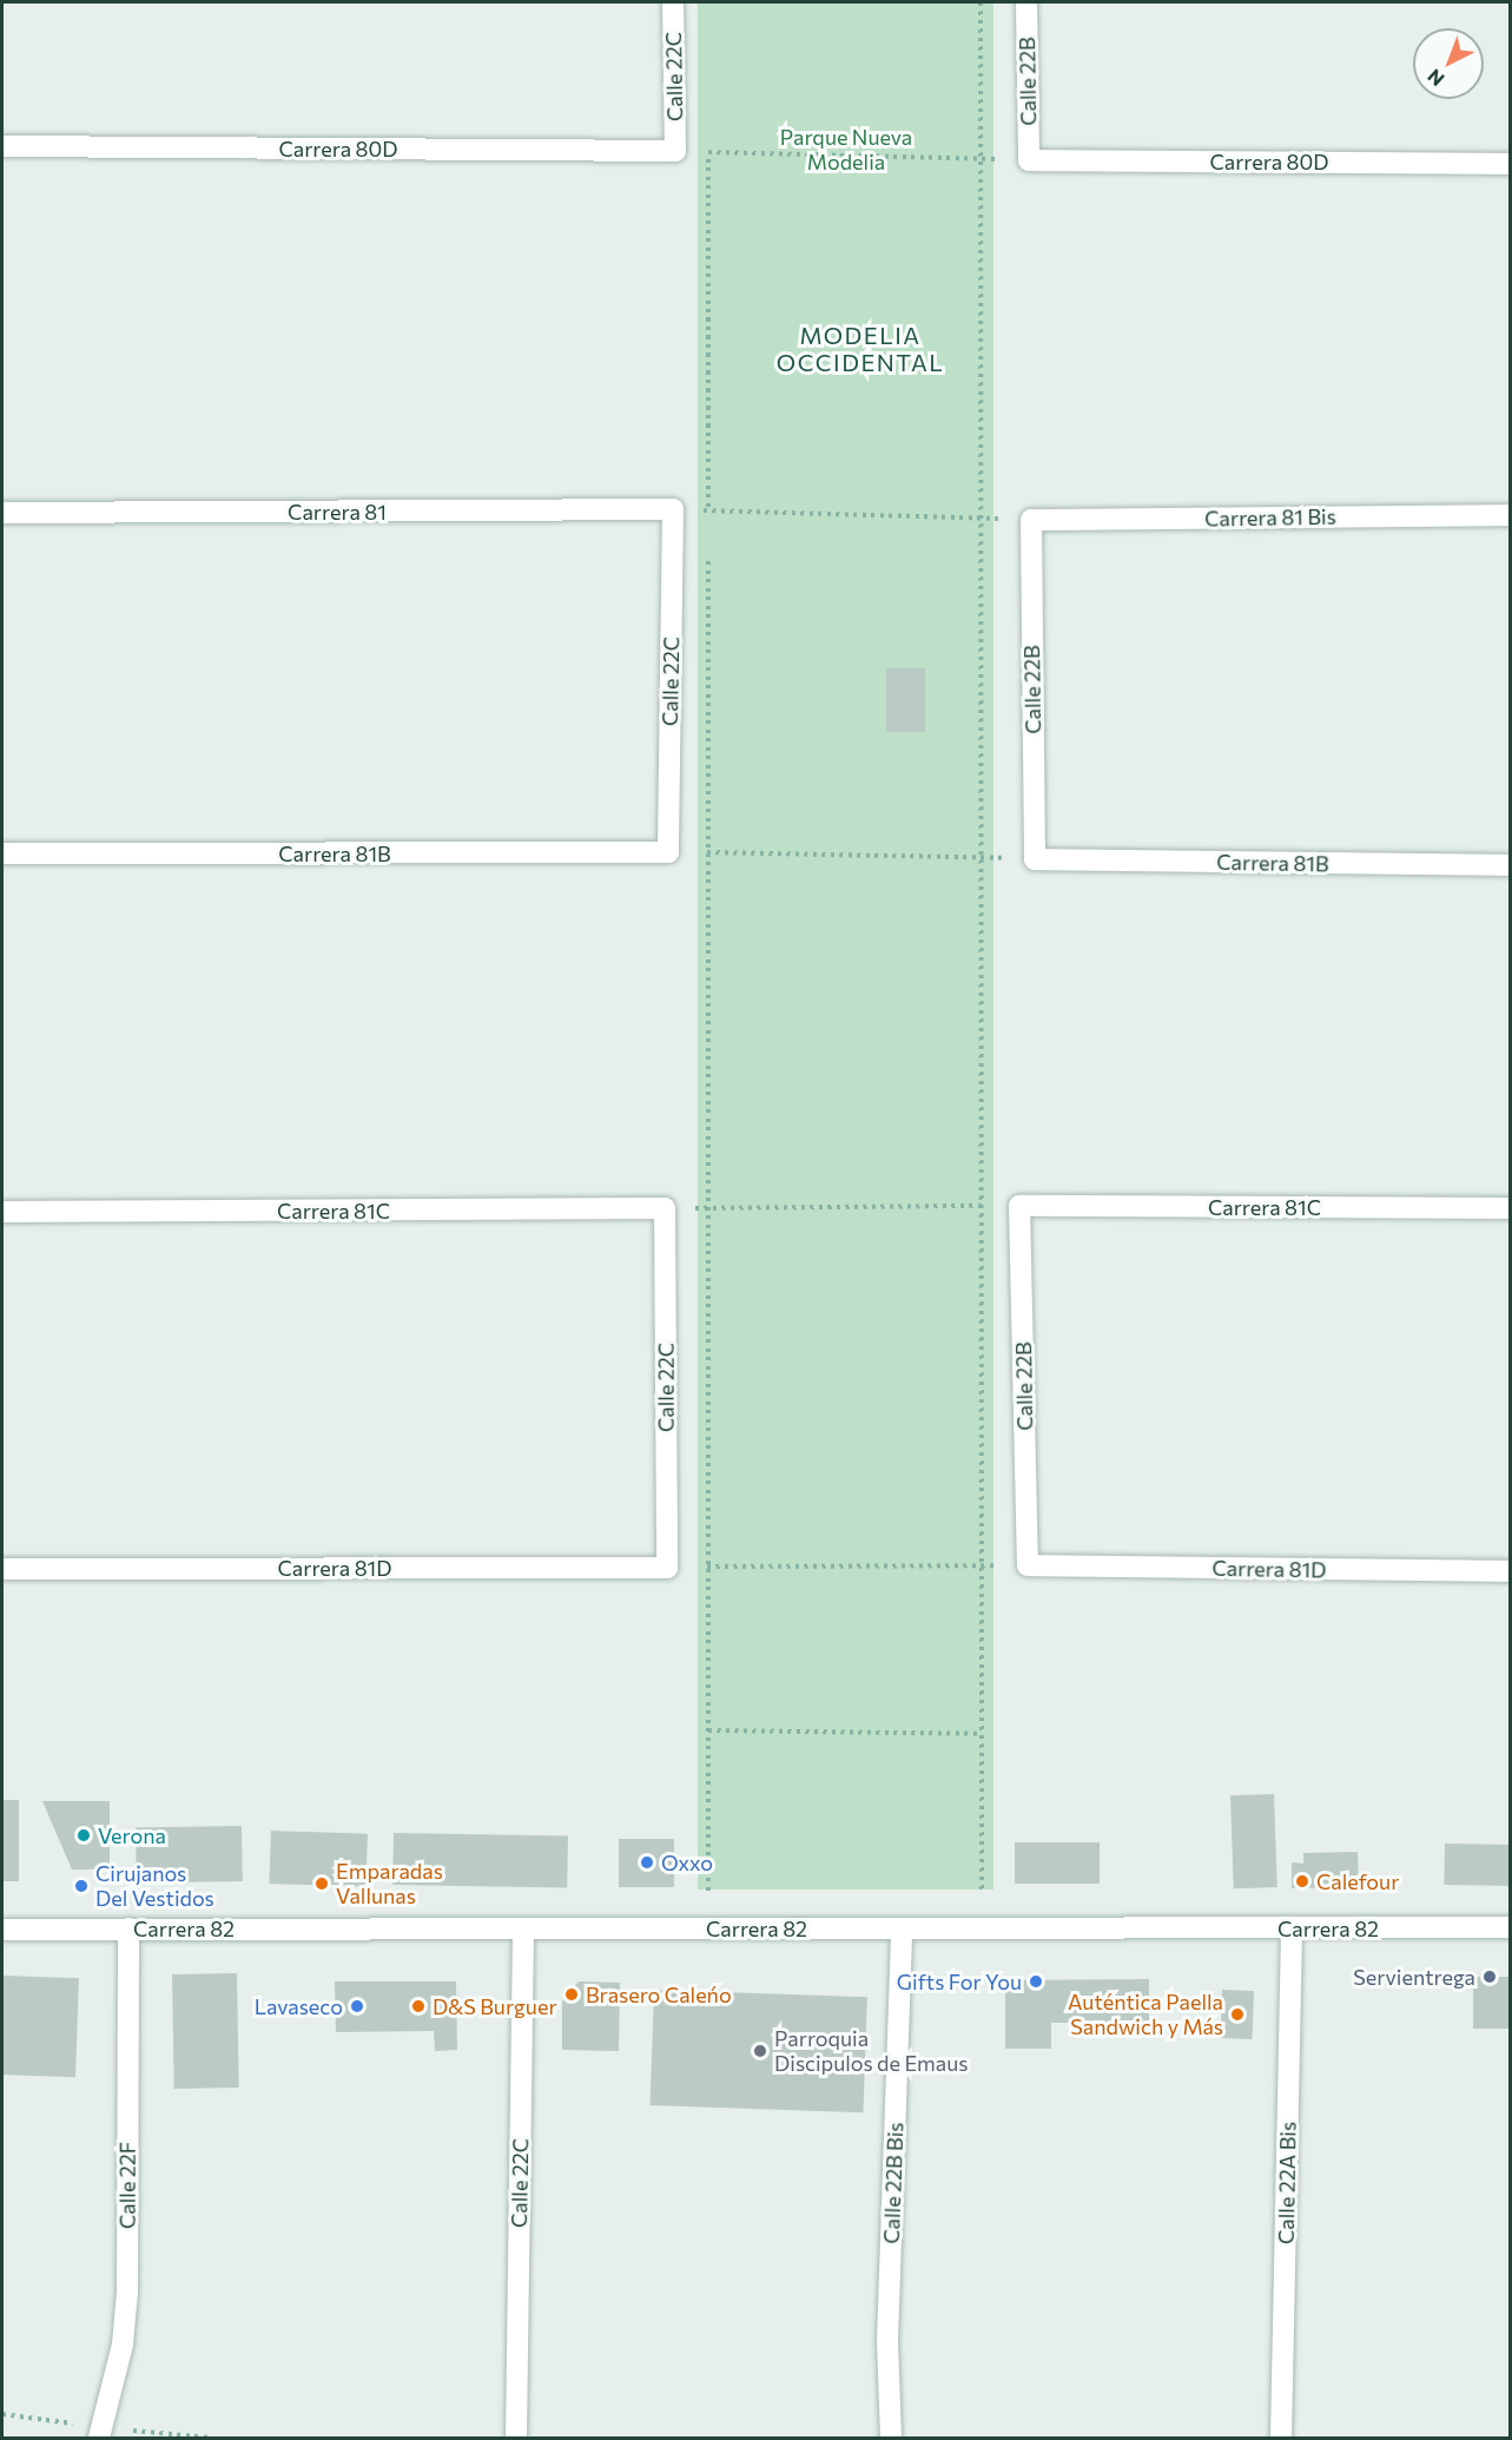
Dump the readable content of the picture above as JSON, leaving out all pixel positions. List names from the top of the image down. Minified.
{"streets":{"street":["Calle 22C","Calle 22B","Carrera 80D","Carrera 81","Carrera 81 Bis","Carrera 81B","Carrera 81C","Carrera 81D","Carrera 82","Calle 22B Bis","Calle 22A Bis","Calle 22F"]},"crossings":[["Calle 22C","Carrera 80D"],["Calle 22C","Carrera 81"],["Calle 22C","Carrera 81B"],["Calle 22C","Carrera 81C"],["Calle 22C","Carrera 81D"],["Calle 22C","Carrera 82"],["Calle 22B","Carrera 80D"],["Calle 22B","Carrera 81 Bis"],["Calle 22B","Carrera 81B"],["Calle 22B","Carrera 81C"],["Calle 22B","Carrera 81D"],["Carrera 82","Calle 22B Bis"],["Carrera 82","Calle 22A Bis"],["Carrera 82","Calle 22F"]],"districts":["MODELIA OCCIDENTAL"],"parks":["Parque Nueva Modelia"],"places":["Verona","Oxxo","Calefour","Emparadas Vallunas","Cirujanos Del Vestidos","Servientrega","Gifts For You","Brasero Caleńo","Lavaseco","D&S Burguer","Auténtica Paella Sandwich y Más","Parroquia Discipulos de Emaus"],"north":"bottom left"}
